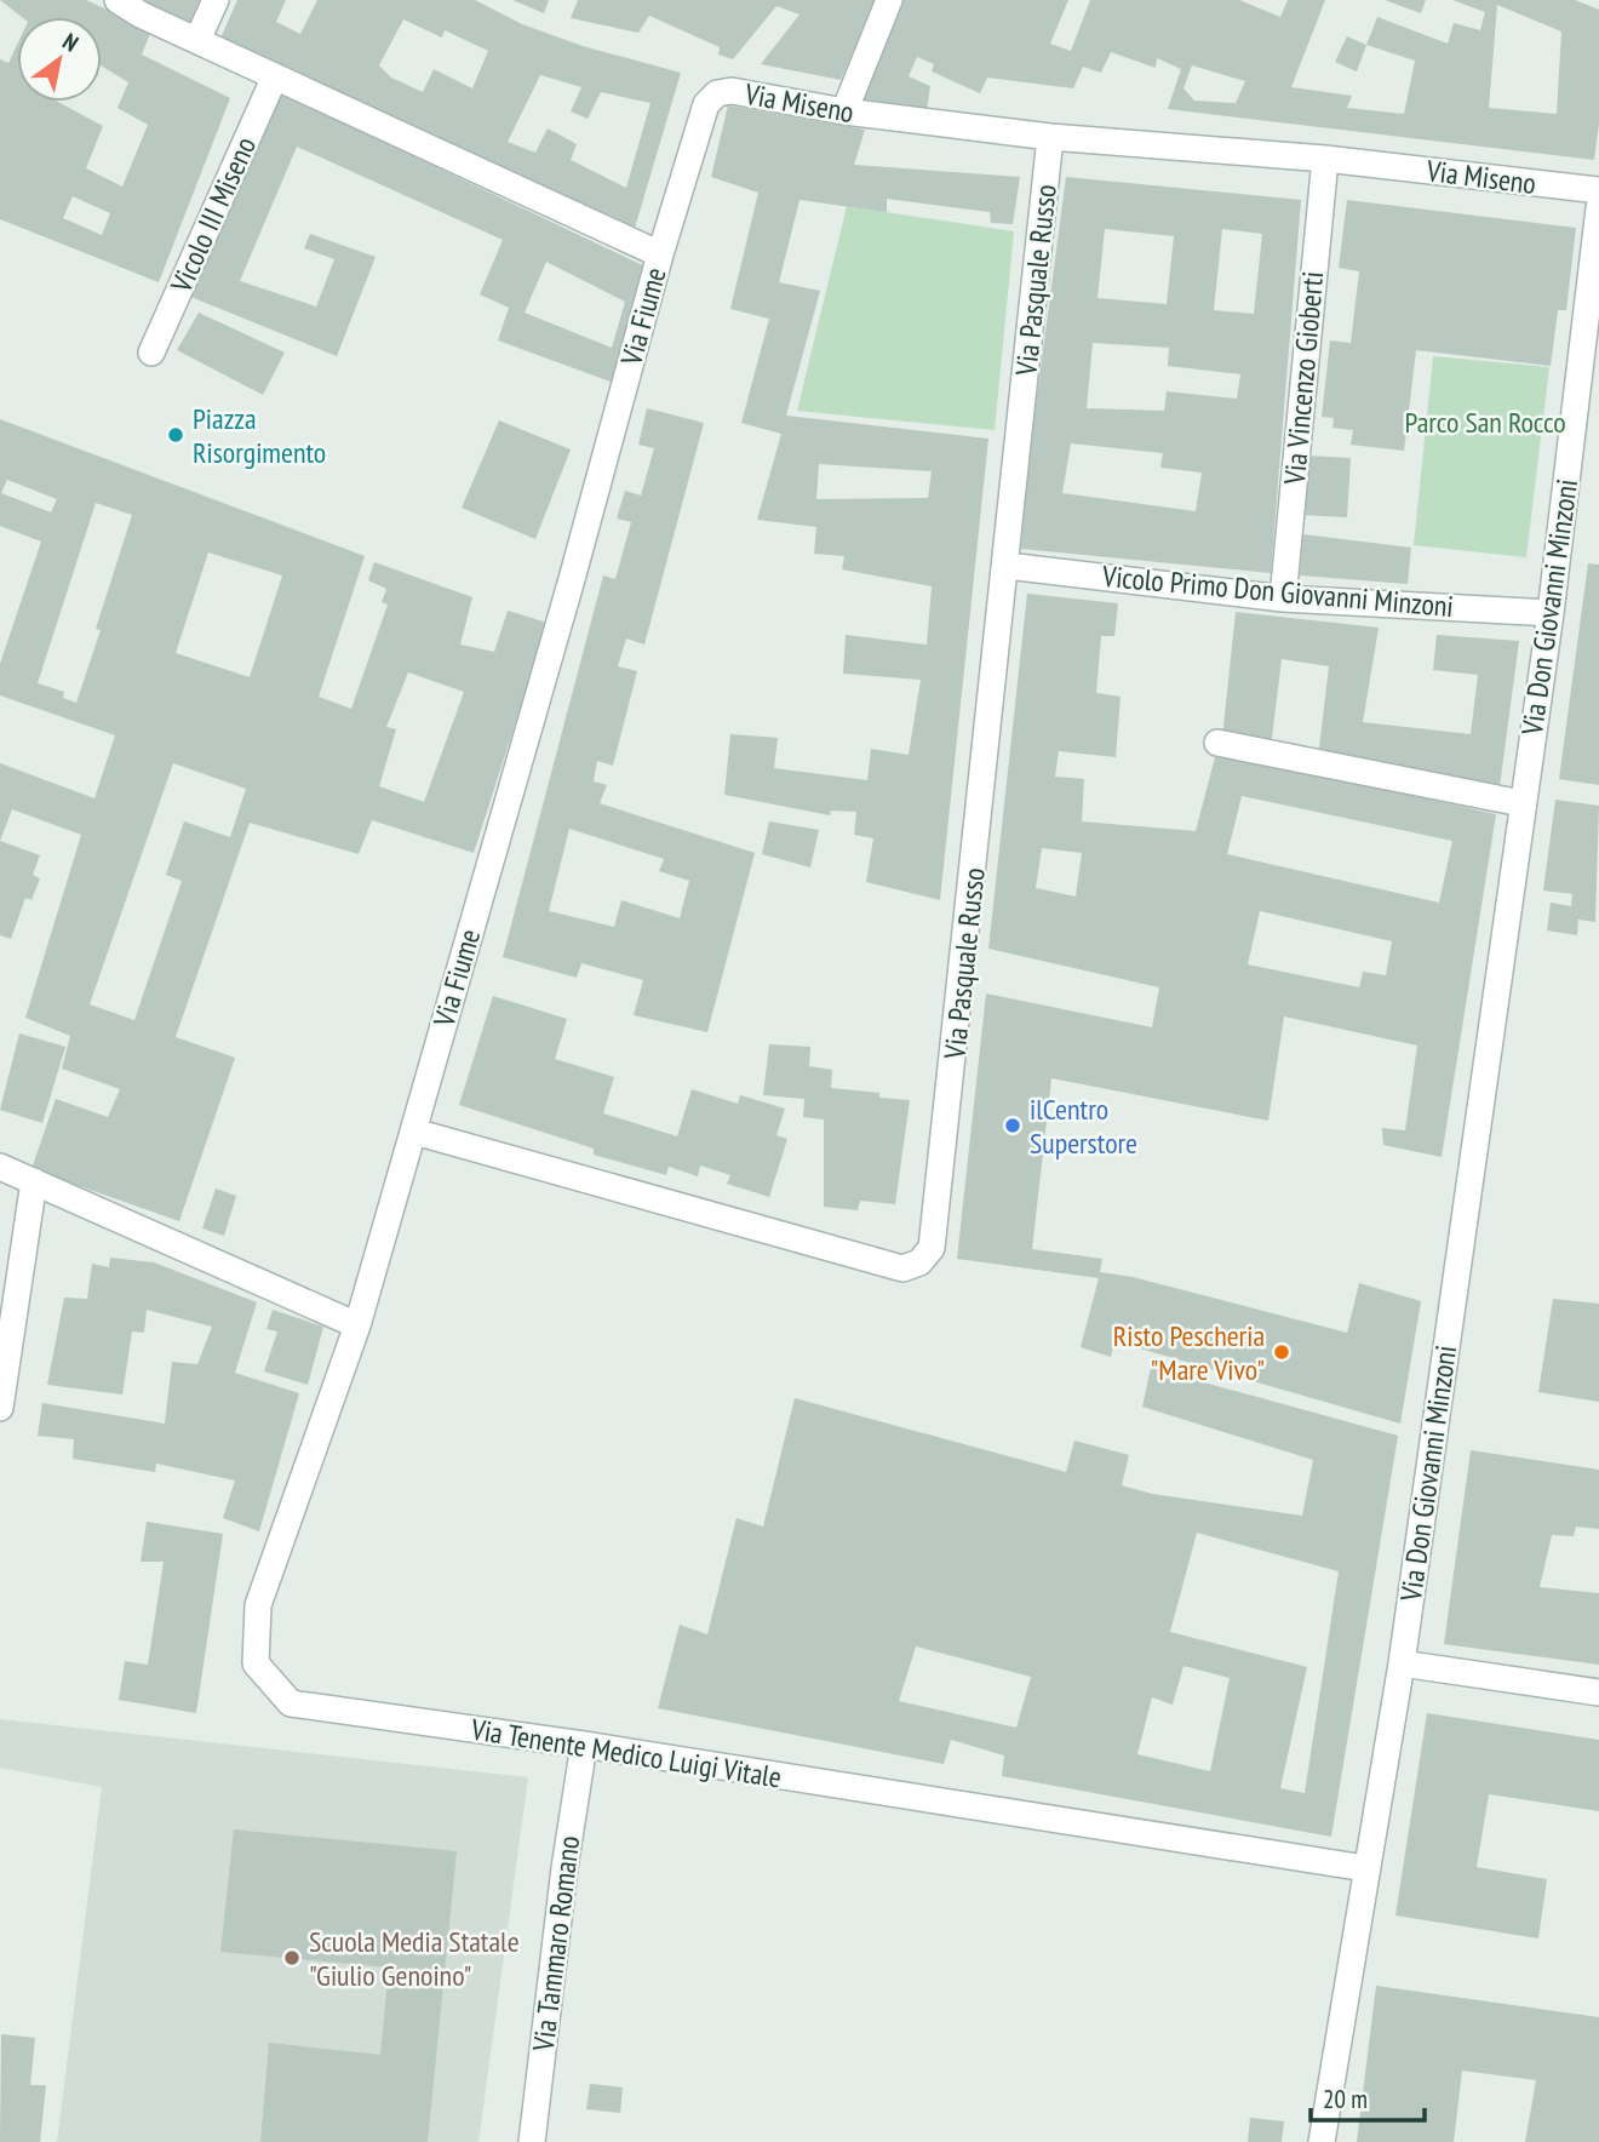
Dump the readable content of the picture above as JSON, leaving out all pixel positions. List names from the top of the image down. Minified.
{"streets":{"street":["Via Miseno","Vicolo III Miseno","Via Pasquale Russo","Via Fiume","Via Vincenzo Gioberti","Vicolo Primo Don Giovanni Minzoni","Via Don Giovanni Minzoni","Via Tenente Medico Luigi Vitale","Via Tammaro Romano"]},"crossings":[["Via Miseno","Via Pasquale Russo"],["Via Miseno","Via Fiume"],["Via Miseno","Via Vincenzo Gioberti"],["Via Pasquale Russo","Via Fiume"],["Via Pasquale Russo","Vicolo Primo Don Giovanni Minzoni"],["Via Fiume","Via Tenente Medico Luigi Vitale"],["Via Vincenzo Gioberti","Vicolo Primo Don Giovanni Minzoni"],["Vicolo Primo Don Giovanni Minzoni","Via Don Giovanni Minzoni"],["Via Don Giovanni Minzoni","Via Tenente Medico Luigi Vitale"],["Via Tenente Medico Luigi Vitale","Via Tammaro Romano"]],"parks":["Parco San Rocco"],"places":["Piazza Risorgimento","ilCentro Superstore","Risto Pescheria \"Mare Vivo\"","Scuola Media Statale \"Giulio Genoino\""],"scale_bar":"20 m","north":"top right"}
